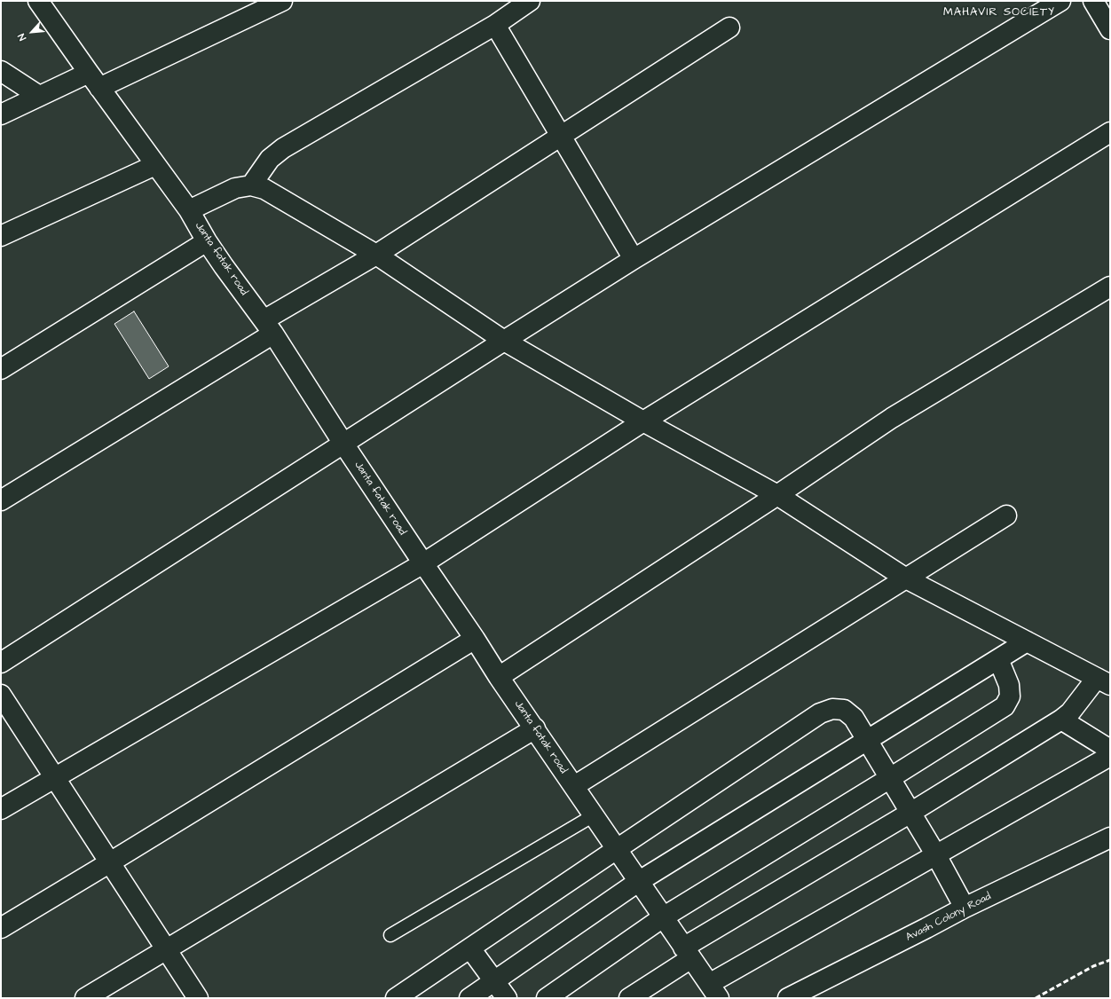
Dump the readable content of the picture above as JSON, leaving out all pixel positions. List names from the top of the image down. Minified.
{"streets":{"street":["Janta fatak road","Avash Colony Road"]},"districts":["MAHAVIR SOCIETY"],"north":"bottom left"}
